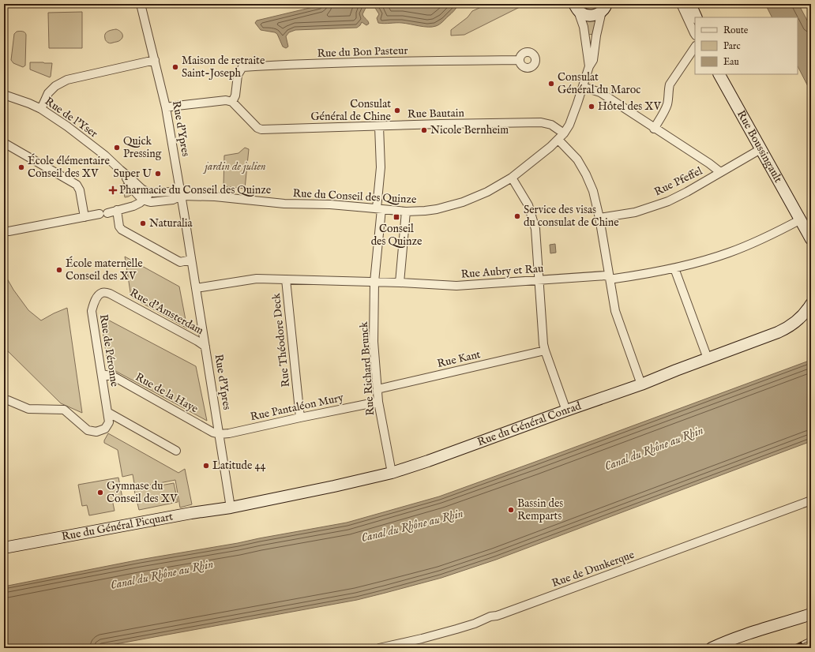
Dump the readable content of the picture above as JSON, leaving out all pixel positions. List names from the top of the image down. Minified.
{"streets":{"main road":["Rue Boussingault","Rue du Général Conrad","Rue du Général Picquart"],"street":["Rue du Bon Pasteur","Rue Bautain","Rue de l'Yser","Rue d'Ypres","Rue Pfeffel","Rue du Conseil des Quinze","Rue Aubry et Rau","Rue d'Amsterdam","Rue Théodore Deck","Rue de Péronne","Rue Kant","Rue Richard Brunck","Rue de la Haye","Rue Pantaléon Mury","Rue de Dunkerque"]},"crossings":[["Rue du Bon Pasteur","Rue Bautain"],["Rue Bautain","Rue du Conseil des Quinze"],["Rue Bautain","Rue Richard Brunck"],["Rue de l'Yser","Rue d'Ypres"],["Rue de l'Yser","Rue du Conseil des Quinze"],["Rue d'Ypres","Rue du Conseil des Quinze"],["Rue d'Ypres","Rue Aubry et Rau"],["Rue d'Ypres","Rue d'Amsterdam"],["Rue d'Ypres","Rue de la Haye"],["Rue d'Ypres","Rue Pantaléon Mury"],["Rue d'Ypres","Rue du Général Conrad"],["Rue d'Ypres","Rue du Général Picquart"],["Rue Boussingault","Rue Pfeffel"],["Rue Boussingault","Rue Aubry et Rau"],["Rue du Conseil des Quinze","Rue Richard Brunck"],["Rue Aubry et Rau","Rue Théodore Deck"],["Rue Aubry et Rau","Rue Richard Brunck"],["Rue d'Amsterdam","Rue de Péronne"],["Rue Théodore Deck","Rue Pantaléon Mury"],["Rue de Péronne","Rue de la Haye"],["Rue Kant","Rue Richard Brunck"],["Rue Richard Brunck","Rue Pantaléon Mury"],["Rue Richard Brunck","Rue du Général Conrad"],["Rue de la Haye","Rue Pantaléon Mury"],["Rue du Général Conrad","Rue du Général Picquart"]],"water":["Canal du Rhône au Rhin"],"parks":["jardin de julien"],"places":{"other":["Maison de retraite Saint-Joseph","Consulat Général du Maroc","Hôtel des XV","Consulat Général de Chine","Nicole Bernheim","Quick Pressing","École élémentaire Conseil des XV","Super U","Service des visas du consulat de Chine","Naturalia","École maternelle Conseil des XV","Latitude 44","Gymnase du Conseil des XV","Bassin des Remparts"],"health":["Pharmacie du Conseil des Quinze"],"transit":["Conseil des Quinze"]},"legend":["Route","Parc","Eau"]}
